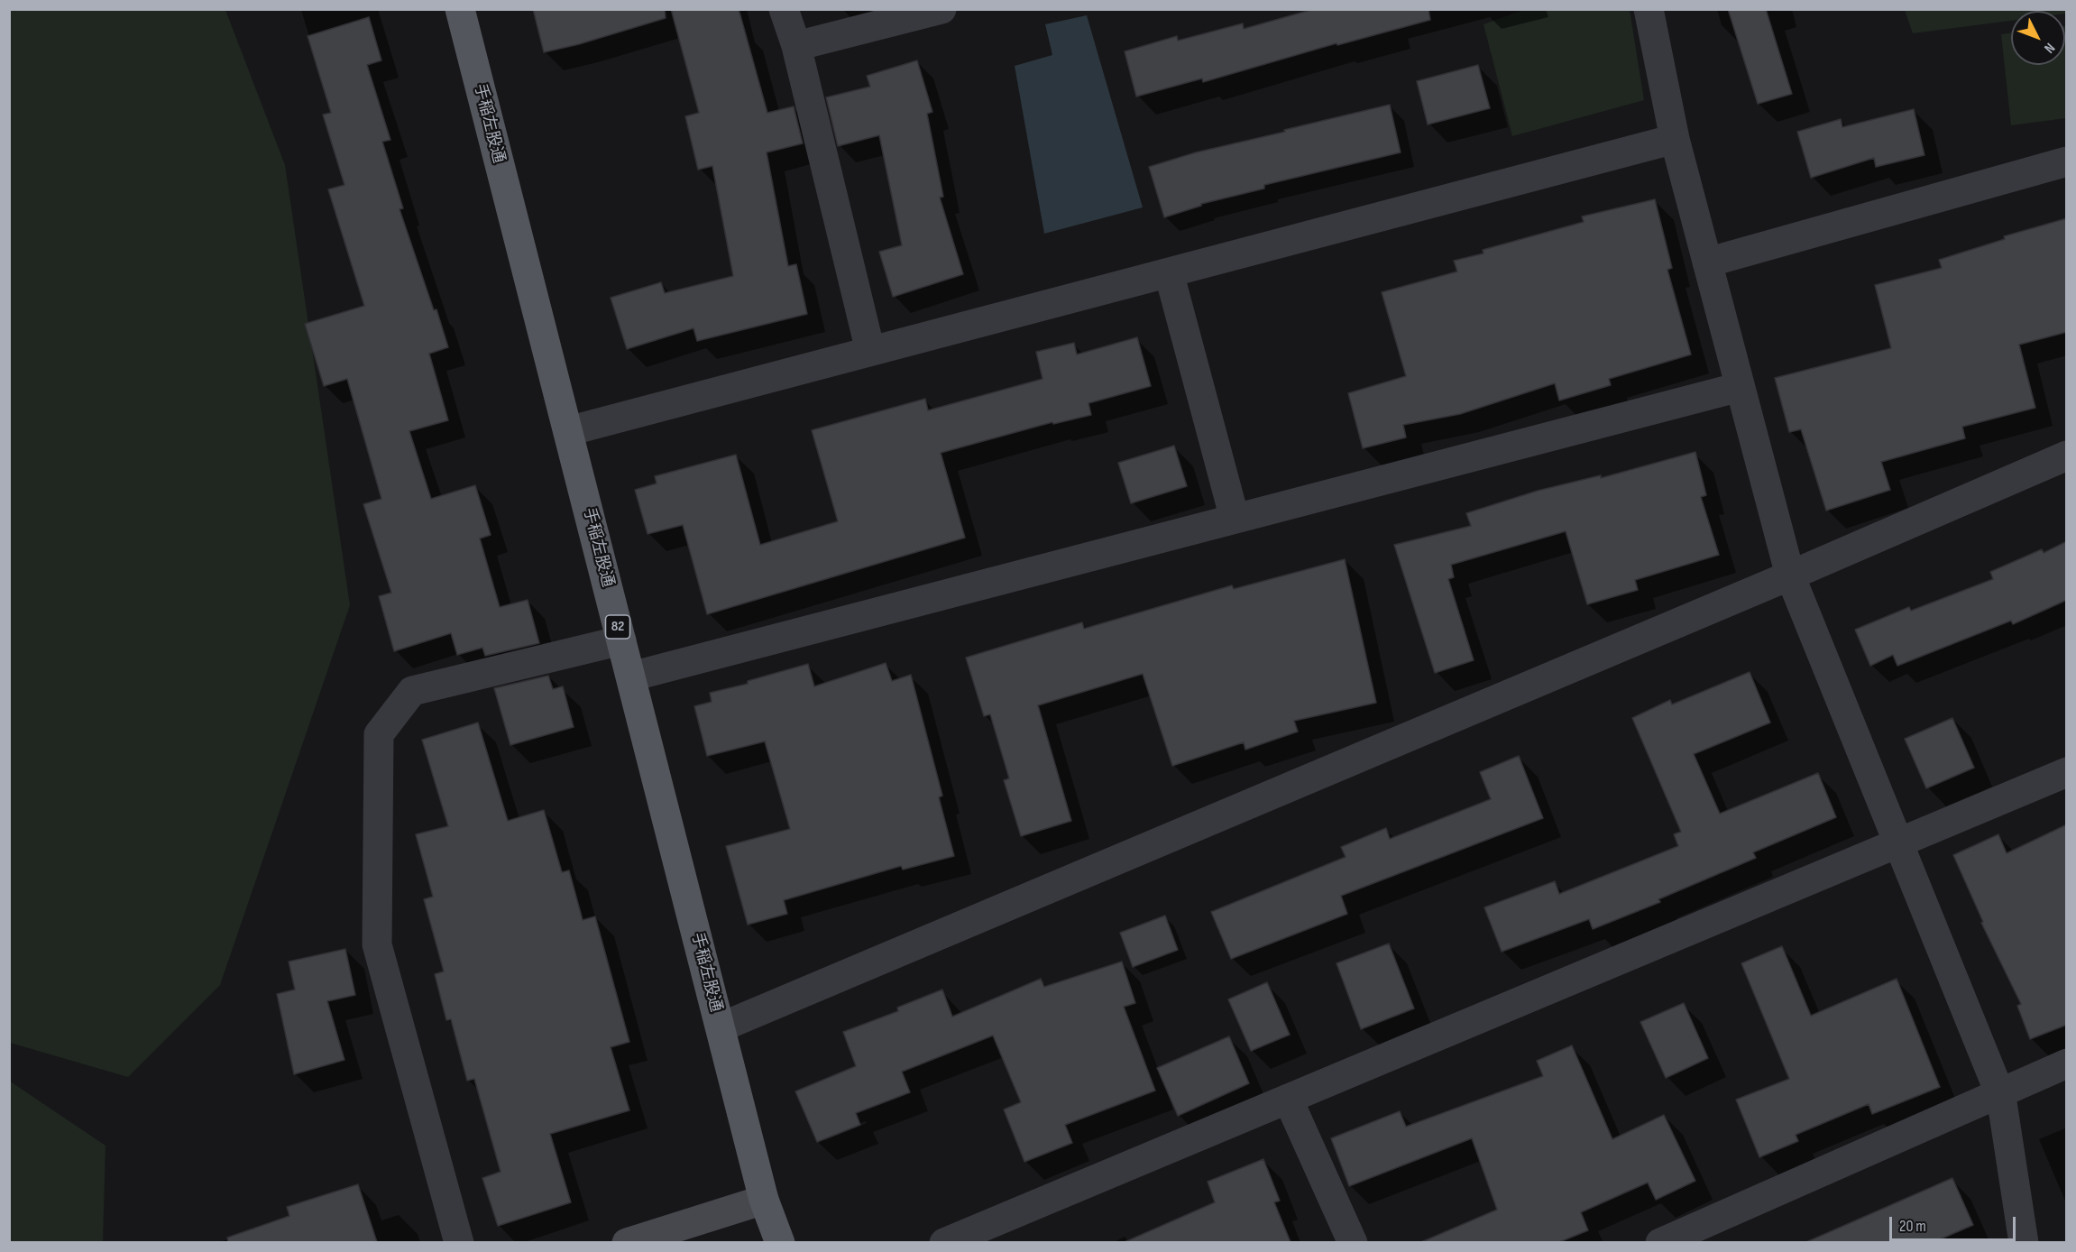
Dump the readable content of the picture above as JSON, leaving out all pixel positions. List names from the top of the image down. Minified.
{"streets":{"main road":["手稲左股通","82"]},"scale_bar":"20 m","north":"bottom right"}
